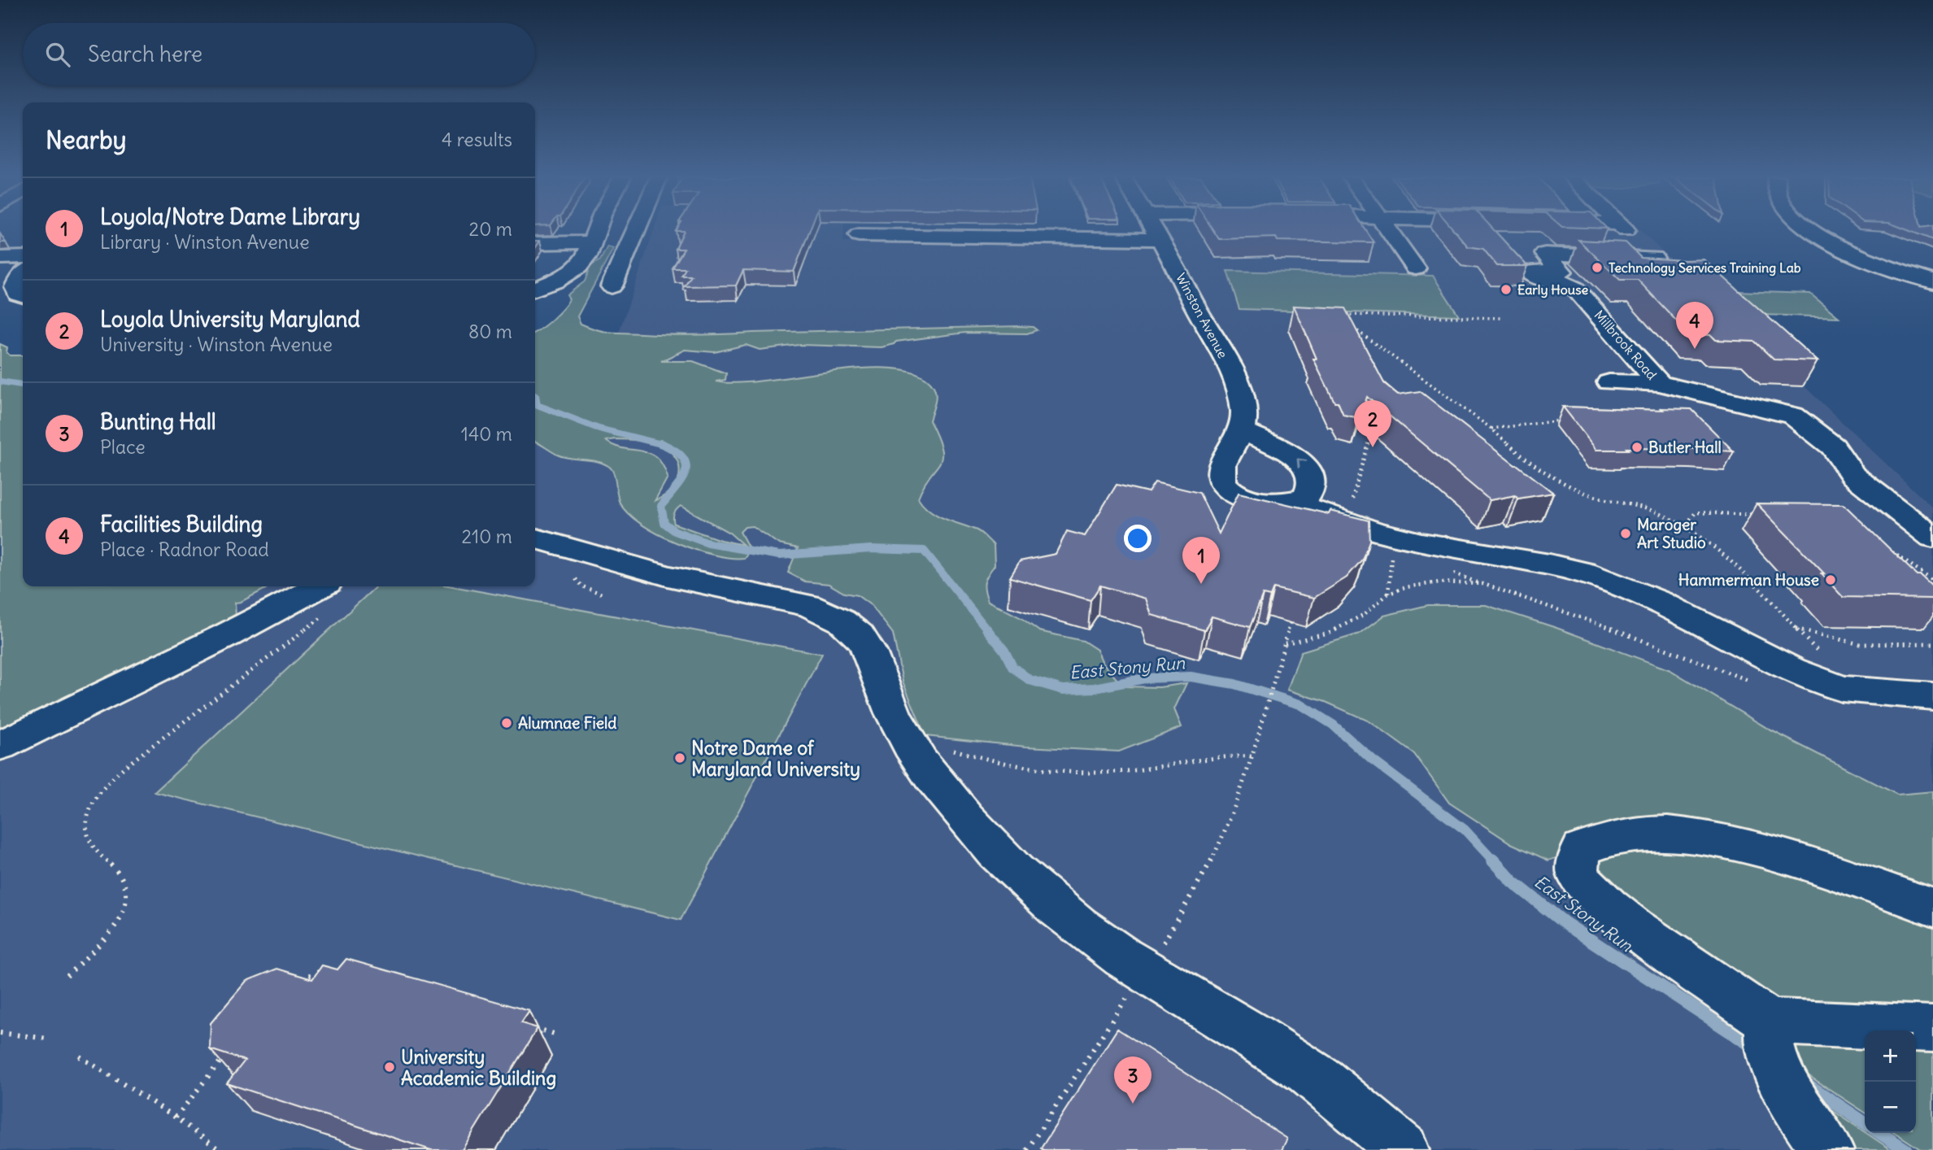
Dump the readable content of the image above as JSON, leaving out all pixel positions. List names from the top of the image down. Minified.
{"streets":{"street":["Winston Avenue","Millbrook Road"]},"water":["East Stony Run"],"places":["Technology Services Training Lab","Early House","Butler Hall","Maroger Art Studio","Hammerman House","Alumnae Field","Notre Dame of Maryland University","University Academic Building"],"page":{"search":"Search here","heading":["Nearby","4 results"],"list":[{"mark":"1","name":"Loyola/Notre Dame Library","note":"Library · Winston Avenue","value":"20 m"},{"mark":"2","name":"Loyola University Maryland","note":"University · Winston Avenue","value":"80 m"},{"mark":"3","name":"Bunting Hall","note":"Place","value":"140 m"},{"mark":"4","name":"Facilities Building","note":"Place · Radnor Road","value":"210 m"}],"pins":["4","2","1","3"],"map_buttons":["+","−"]}}
